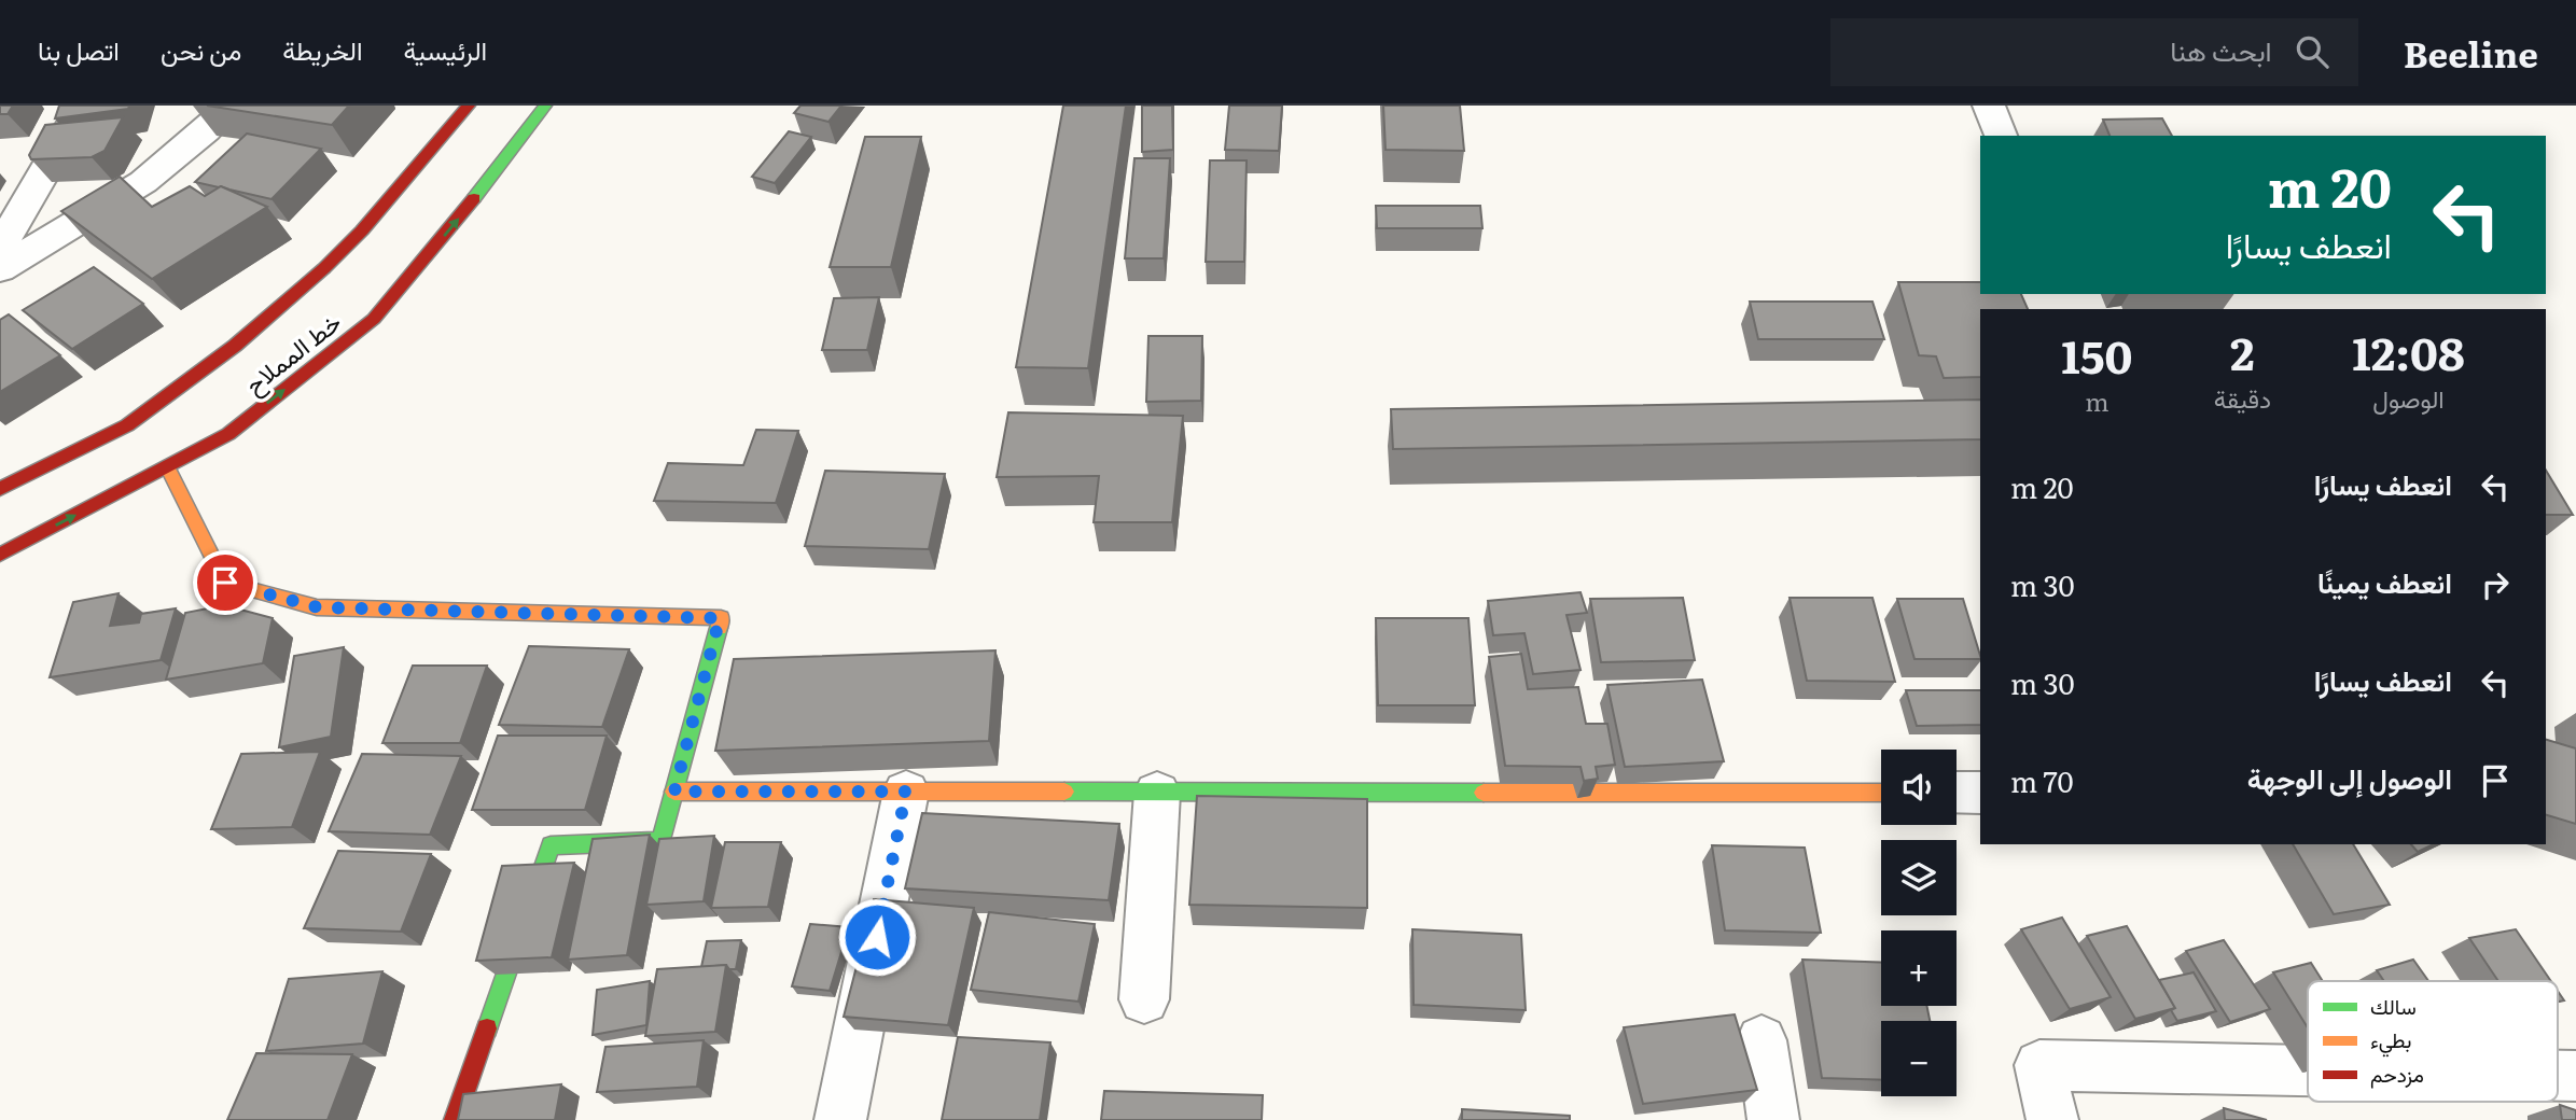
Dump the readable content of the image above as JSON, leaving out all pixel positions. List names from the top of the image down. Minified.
{"streets":{"main road":["خط المملاح"]},"legend":["سالك","بطيء","مزدحم"],"page":{"header":"Beeline","search":"ابحث هنا","nav":["الرئيسية","الخريطة","من نحن","اتصل بنا"],"turn":["20 m","انعطف يسارًا"],"eta":["12:08","الوصول","2","دقيقة","150","m"],"list":[{"name":"انعطف يسارًا","value":"20 m"},{"name":"انعطف يمينًا","value":"30 m"},{"name":"انعطف يسارًا","value":"30 m"},{"name":"الوصول إلى الوجهة","value":"70 m"}],"map_buttons":["+","−"]}}
